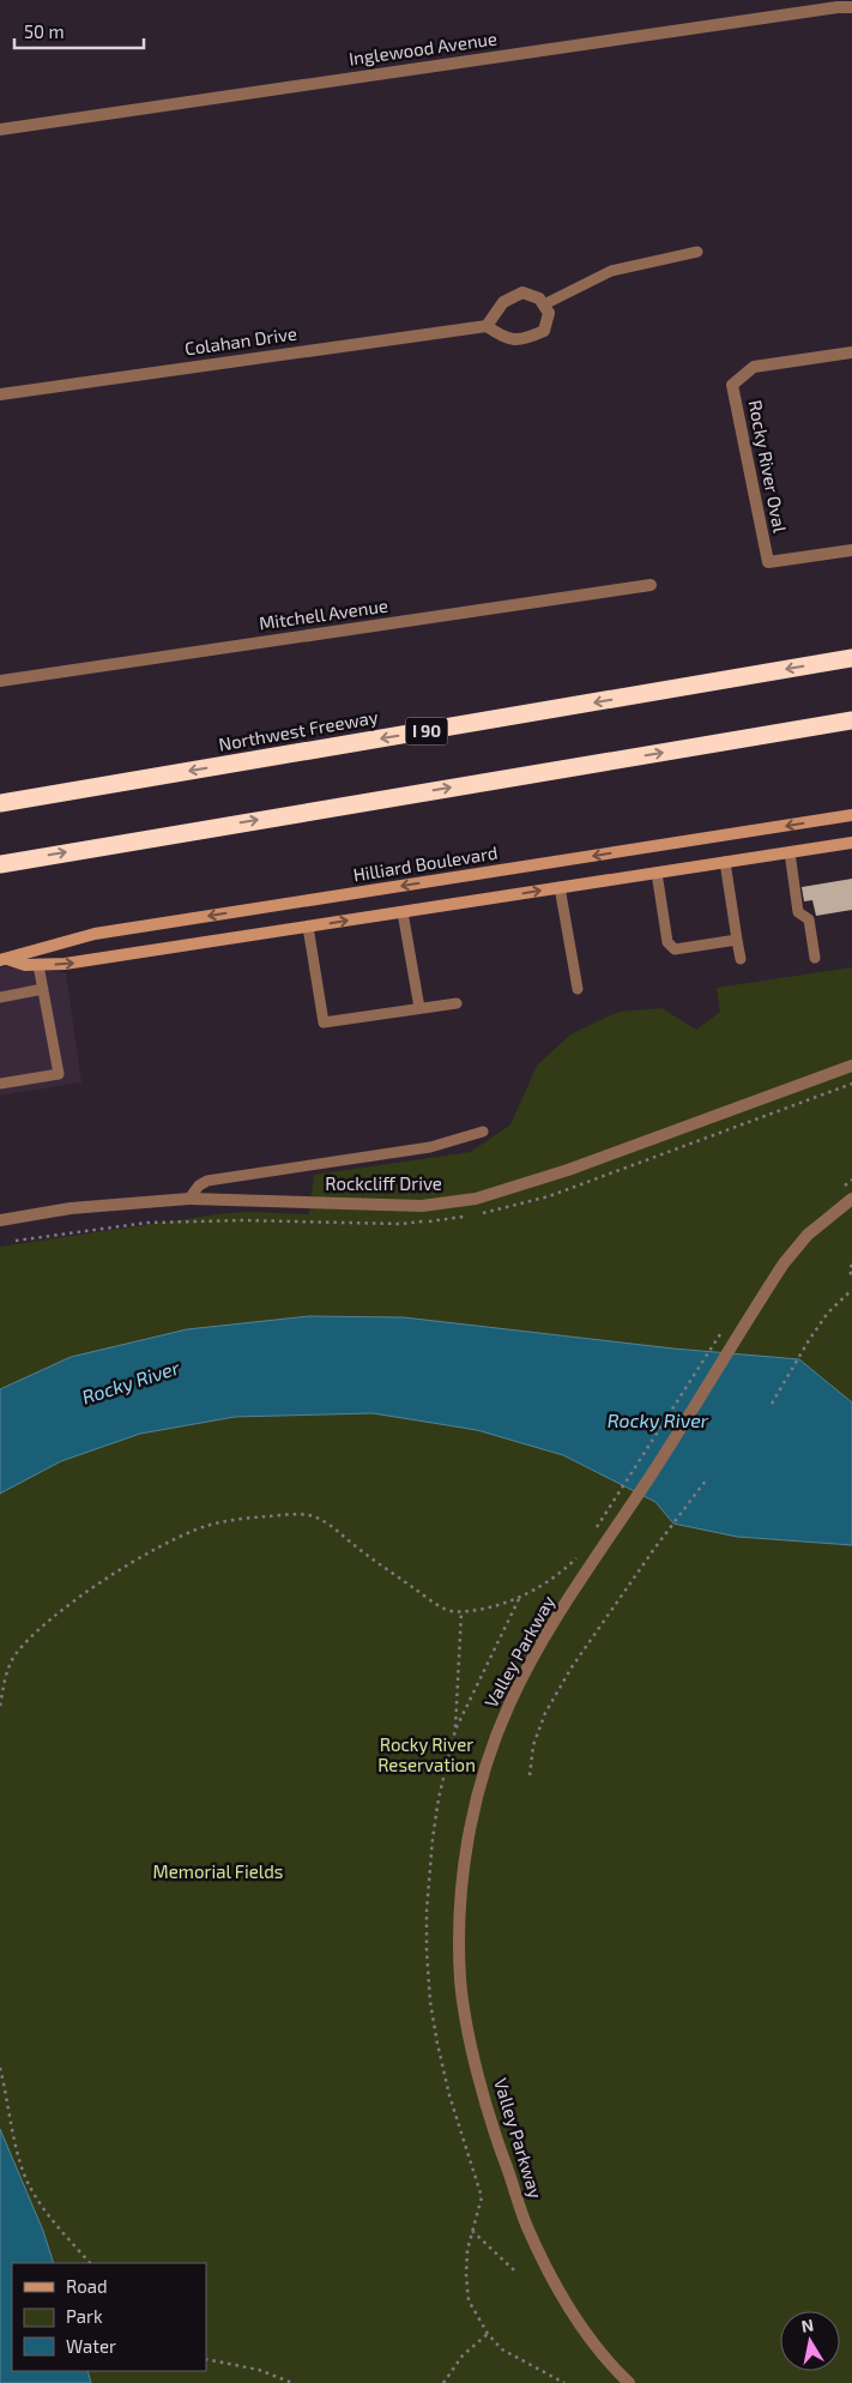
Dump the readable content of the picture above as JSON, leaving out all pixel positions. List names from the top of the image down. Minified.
{"streets":{"highway":["Northwest Freeway","I 90"],"main road":["Hilliard Boulevard"],"street":["Inglewood Avenue","Colahan Drive","Rocky River Oval","Mitchell Avenue","Rockcliff Drive","Valley Parkway"]},"water":["Rocky River"],"parks":["Rocky River Reservation","Memorial Fields"],"legend":["Road","Park","Water"],"scale_bar":"50 m","north":"top"}
